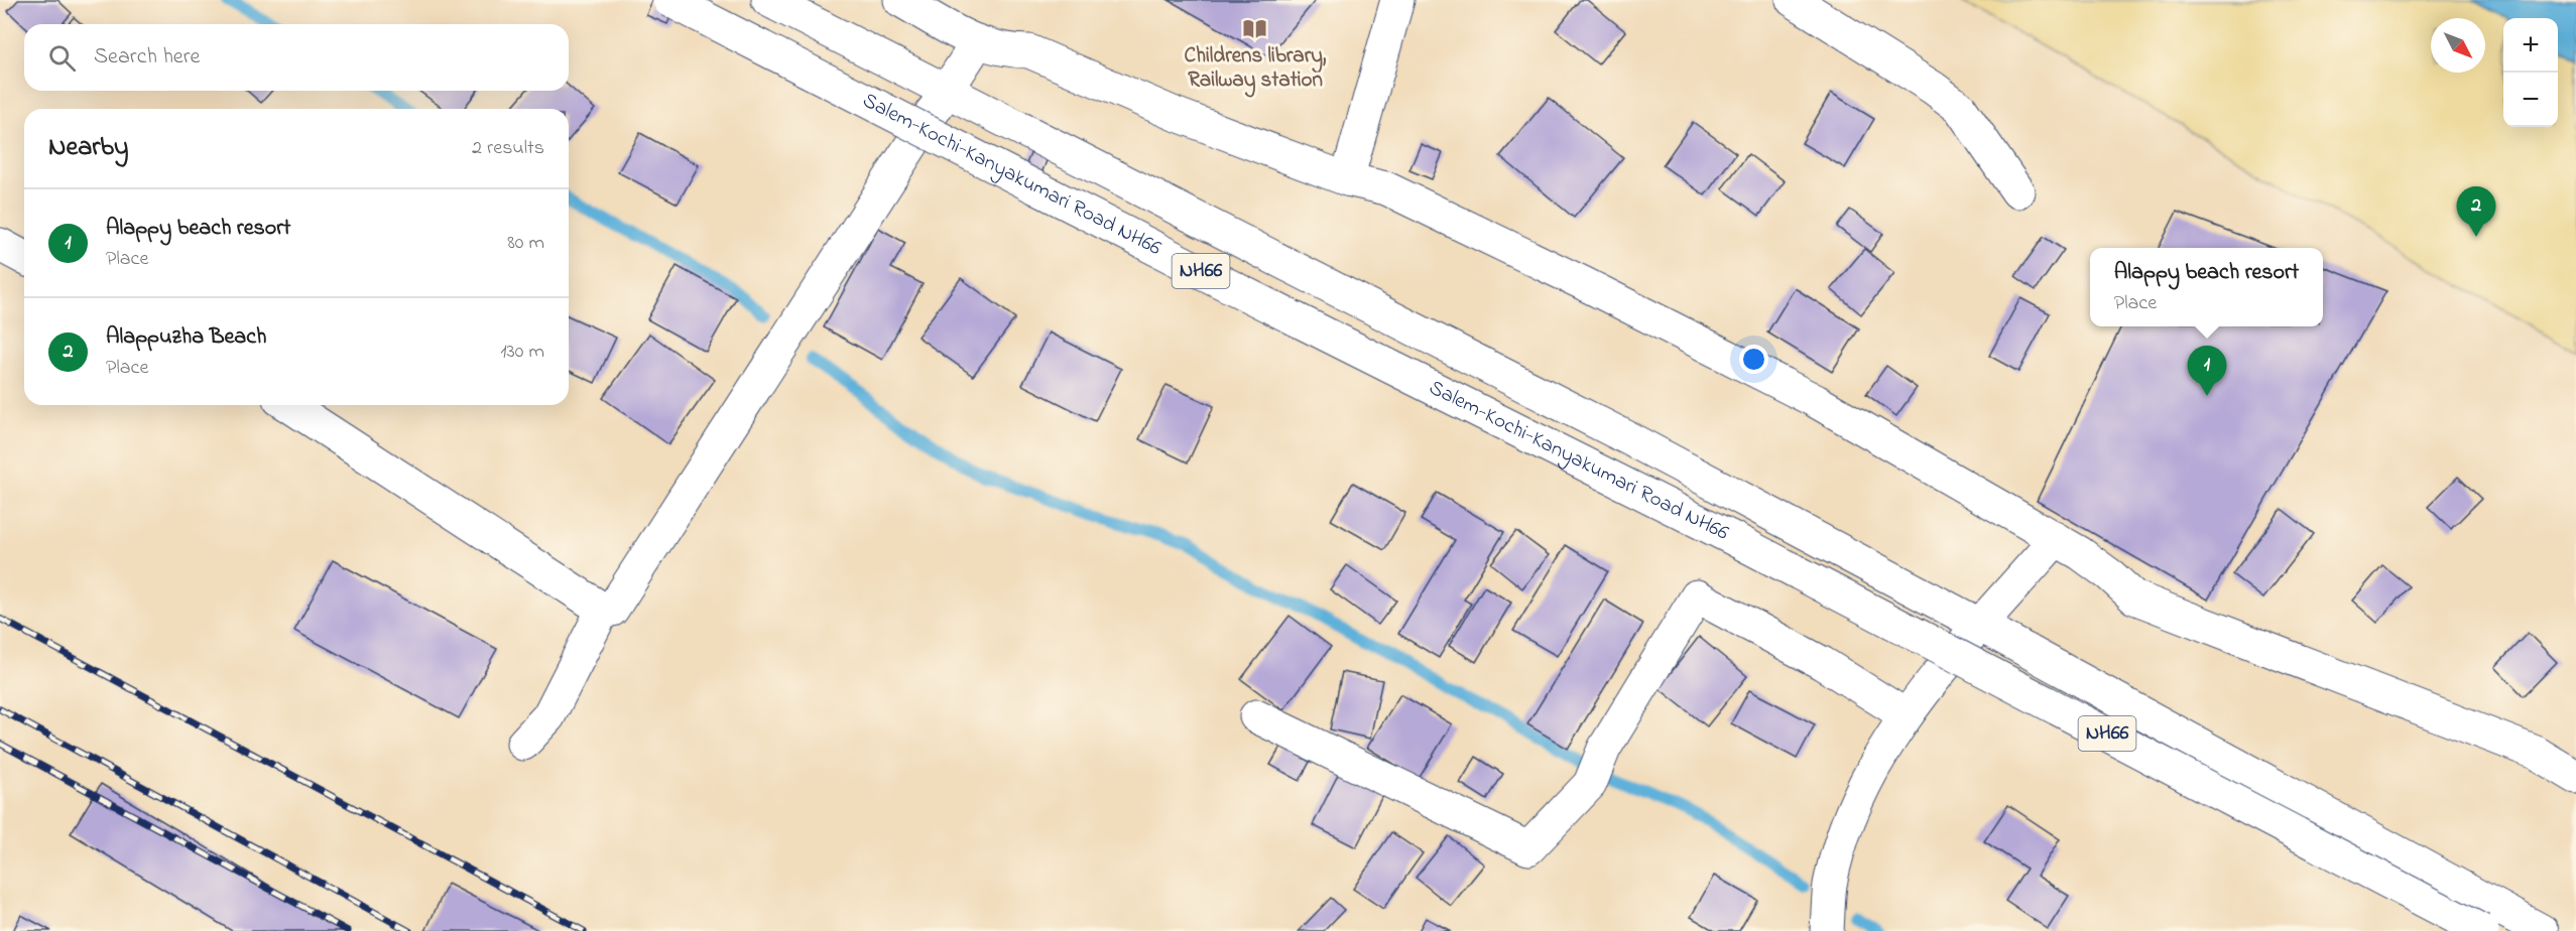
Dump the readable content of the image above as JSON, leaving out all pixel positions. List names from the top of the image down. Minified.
{"streets":{"main road":["Salem-Kochi-Kanyakumari Road NH66","NH66"]},"places":{"library":["Childrens library, Railway station"]},"north":"bottom right","page":{"map_buttons":["+","−"],"search":"Search here","heading":["Nearby","2 results"],"pins":["2","1"],"list":[{"mark":"1","name":"Alappy beach resort","note":"Place","value":"80 m"},{"mark":"2","name":"Alappuzha Beach","note":"Place","value":"130 m"}],"popup":["Alappy beach resort","Place"]}}
